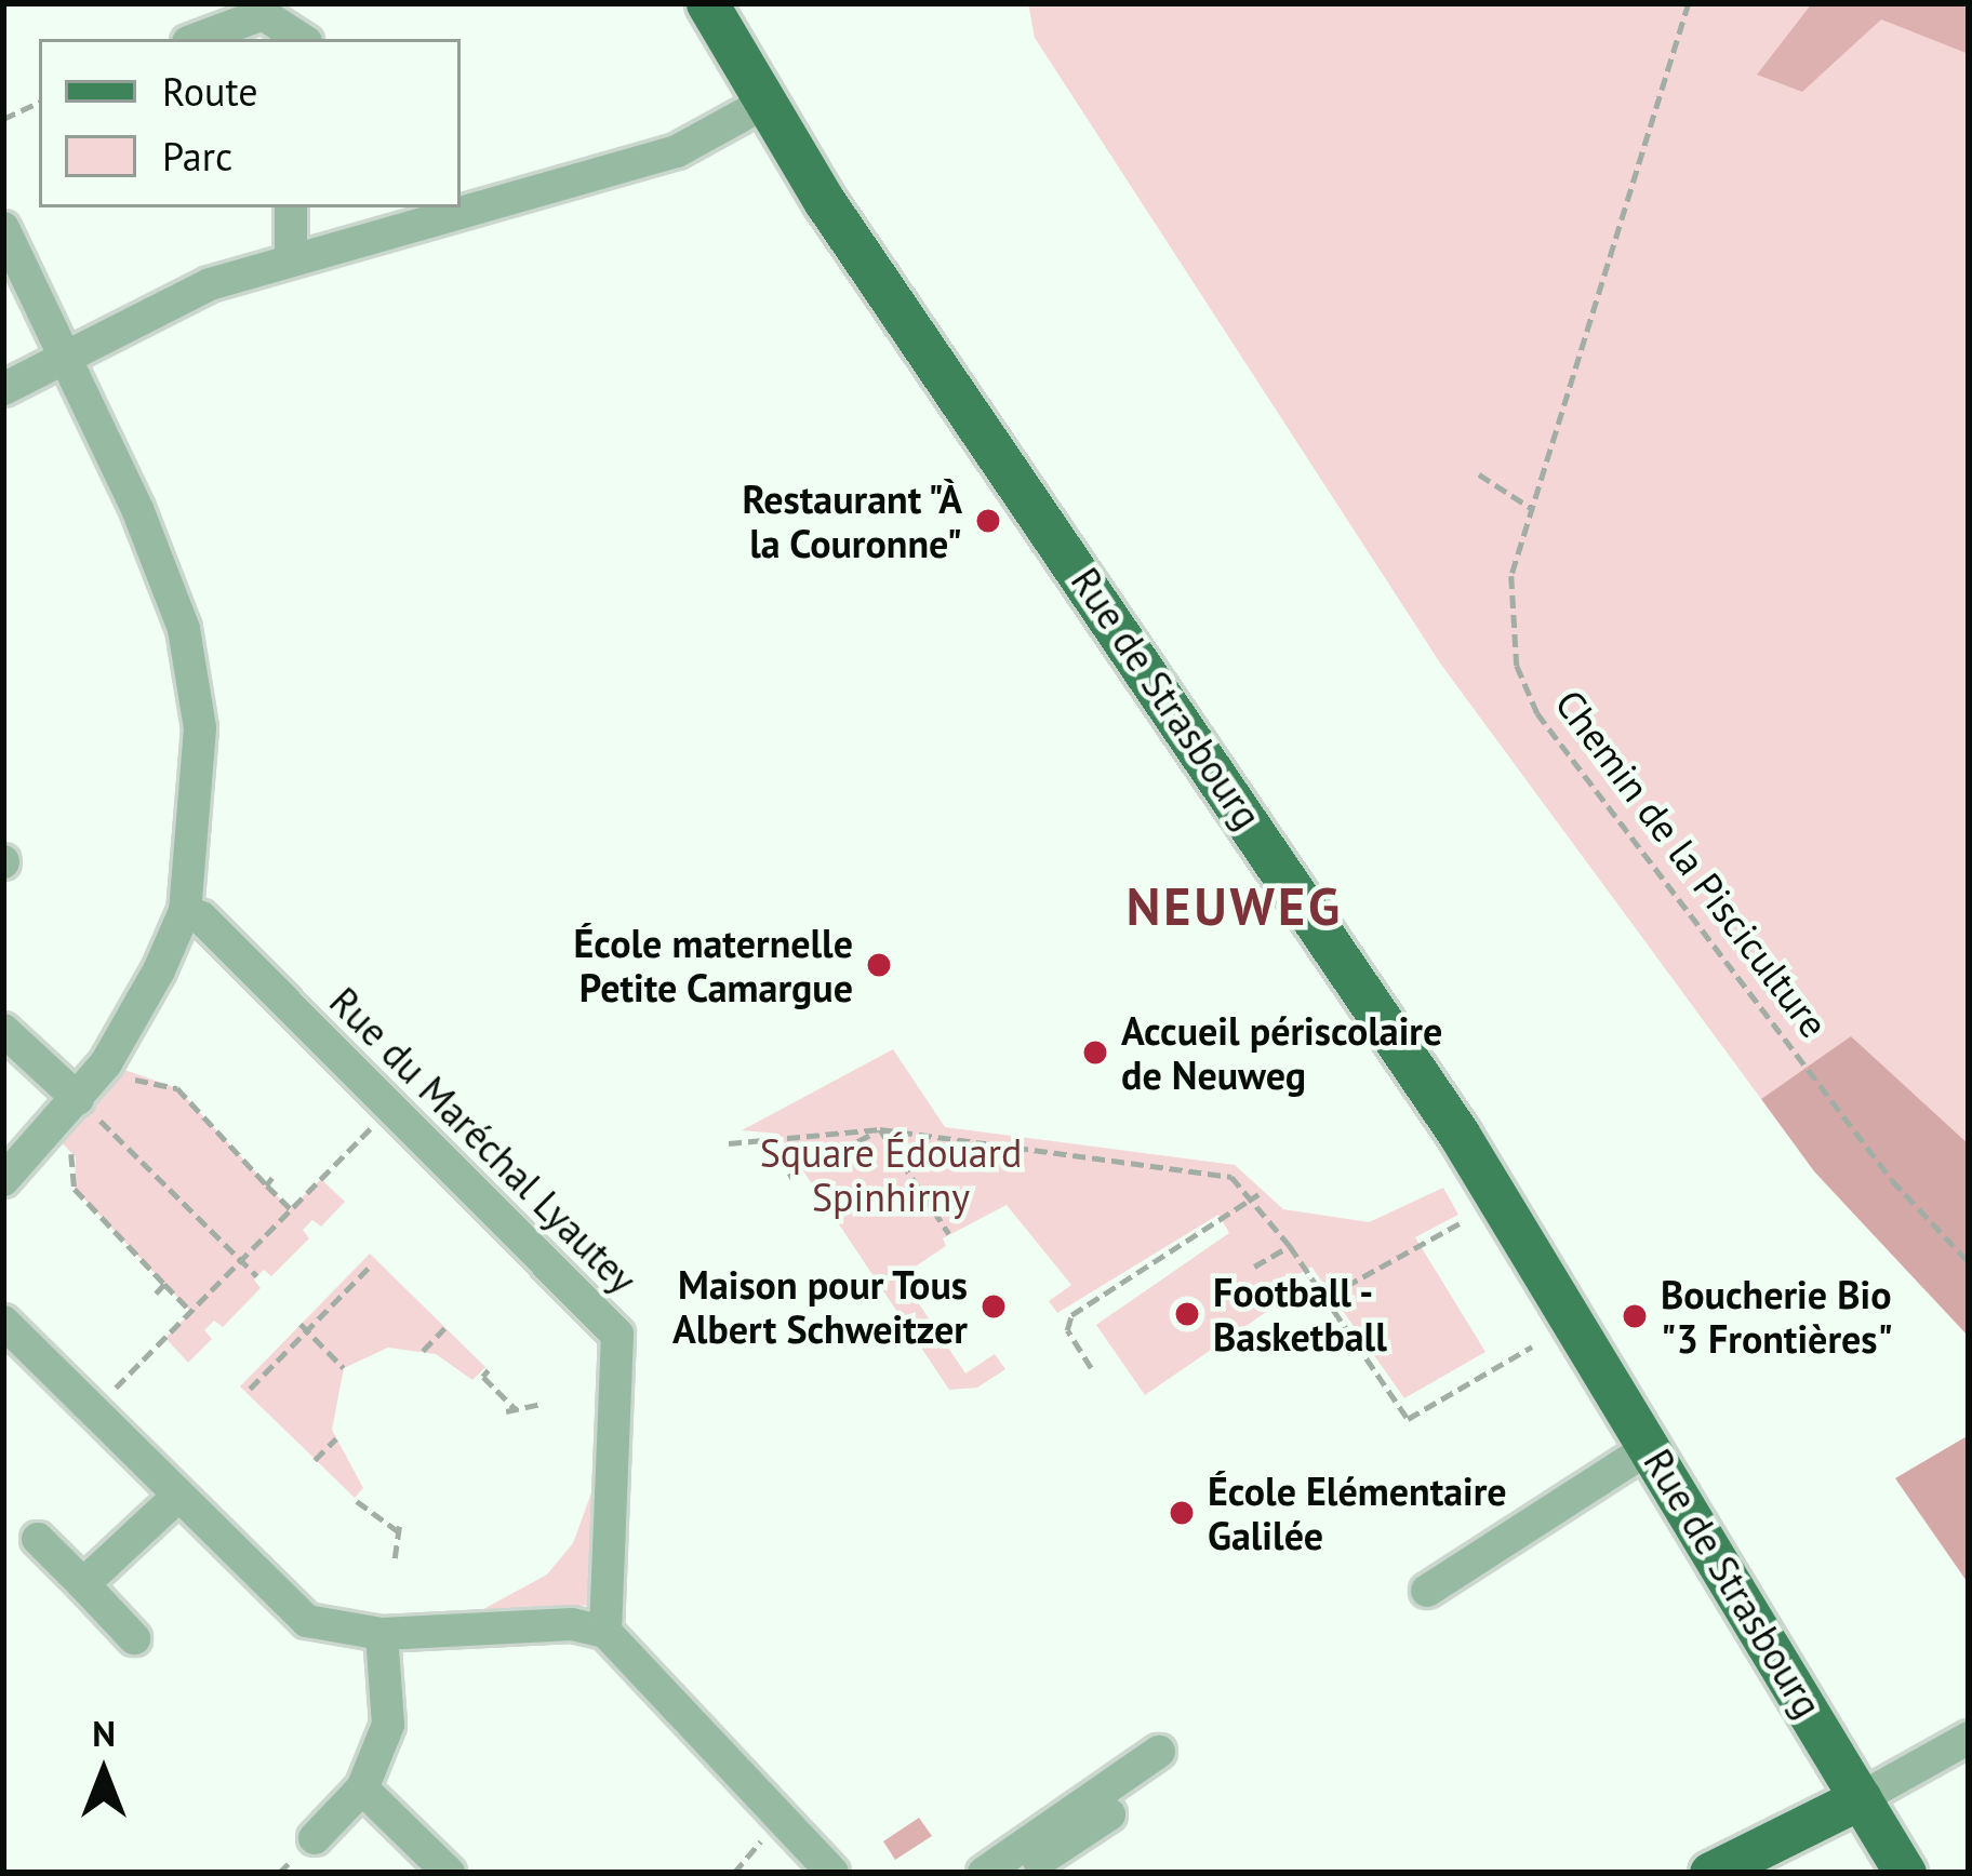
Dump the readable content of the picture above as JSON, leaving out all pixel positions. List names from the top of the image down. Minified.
{"streets":{"main road":["Rue de Strasbourg"],"street":["Rue du Maréchal Lyautey"],"path":["Chemin de la Pisciculture"]},"districts":["NEUWEG"],"parks":["Square Édouard Spinhirny"],"places":["Restaurant \"À la Couronne\"","École maternelle Petite Camargue","Accueil périscolaire de Neuweg","Maison pour Tous Albert Schweitzer","Football - Basketball","Boucherie Bio \"3 Frontières\"","École Elémentaire Galilée"],"legend":["Route","Parc"],"north":"top"}
